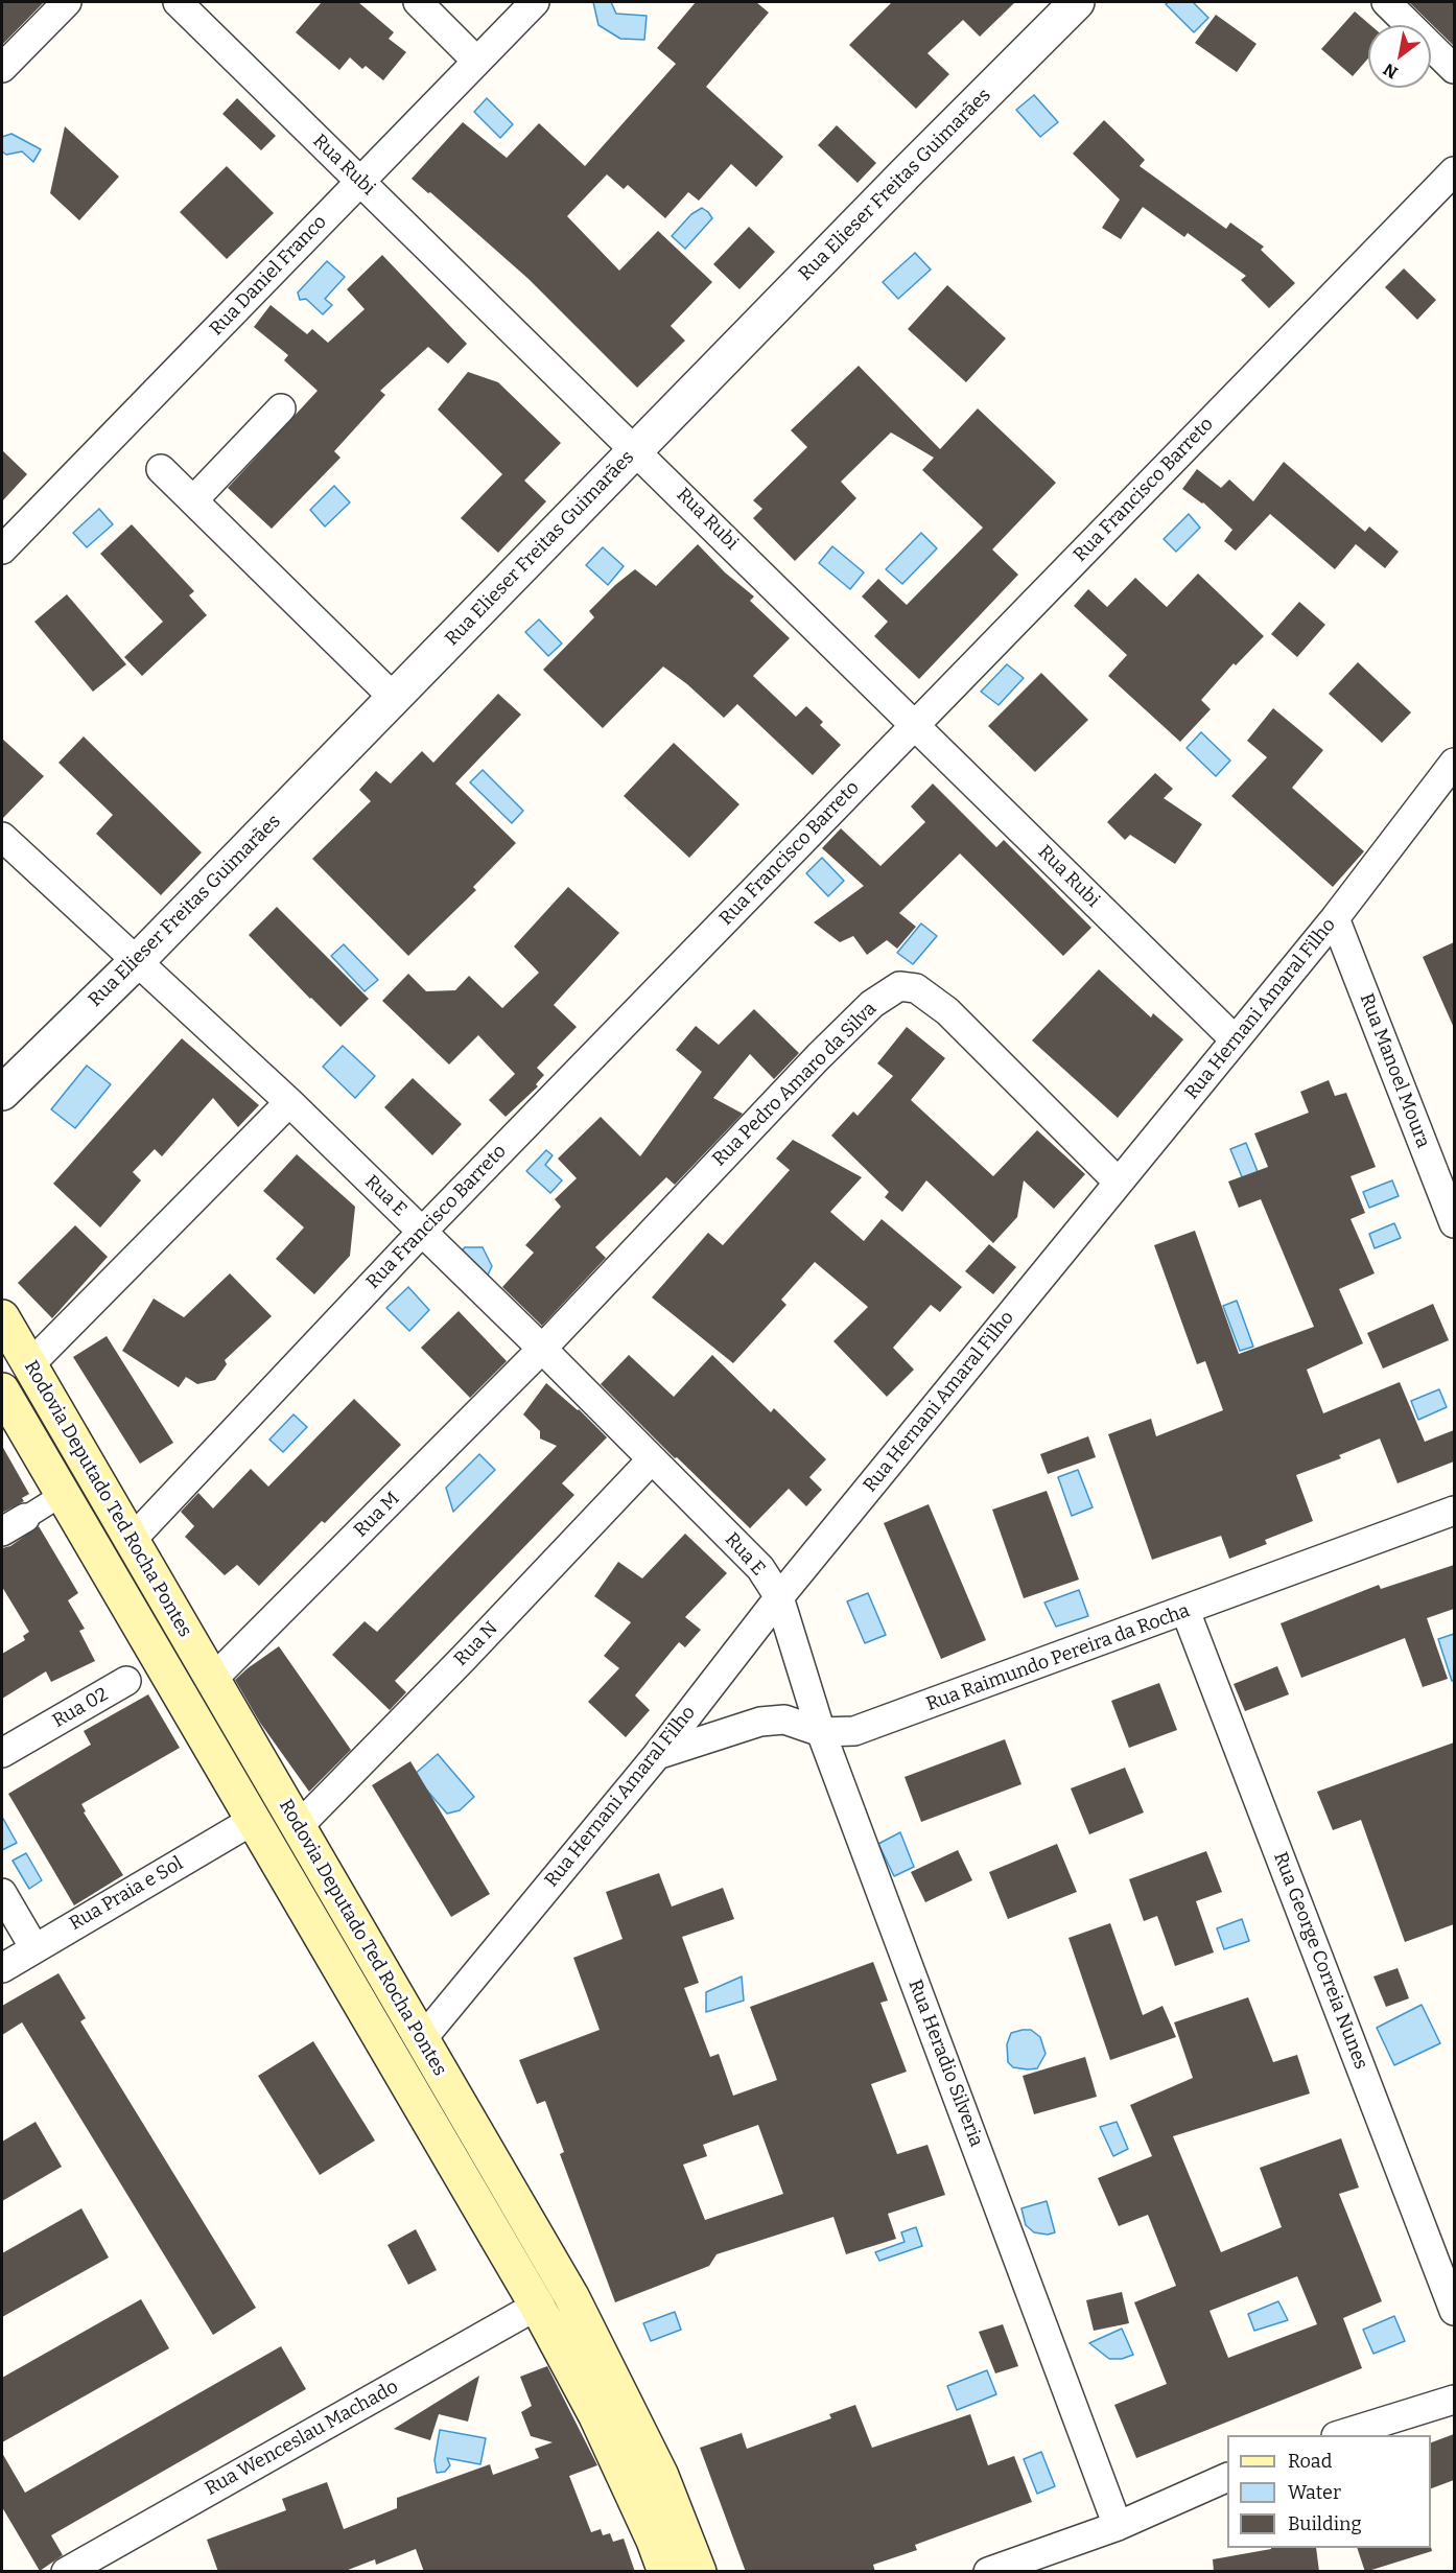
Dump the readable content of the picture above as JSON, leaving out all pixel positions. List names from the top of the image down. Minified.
{"streets":{"main road":["Rodovia Deputado Ted Rocha Pontes"],"street":["Rua Rubi","Rua Elieser Freitas Guimarães","Rua Daniel Franco","Rua Francisco Barreto","Rua Hernani Amaral Filho","Rua Manoel Moura","Rua Pedro Amaro da Silva","Rua E","Rua M","Rua N","Rua Raimundo Pereira da Rocha","Rua 02","Rua Praia e Sol","Rua George Correia Nunes","Rua Heradio Silveria","Rua Wenceslau Machado"]},"crossings":[["Rua Rubi","Rua Elieser Freitas Guimarães"],["Rua Rubi","Rua Daniel Franco"],["Rua Rubi","Rua Francisco Barreto"],["Rua Rubi","Rua Hernani Amaral Filho"],["Rua Elieser Freitas Guimarães","Rua E"],["Rua Francisco Barreto","Rua E"],["Rua Francisco Barreto","Rodovia Deputado Ted Rocha Pontes"],["Rua Hernani Amaral Filho","Rua Manoel Moura"],["Rua Hernani Amaral Filho","Rua Pedro Amaro da Silva"],["Rua Hernani Amaral Filho","Rua E"],["Rua Hernani Amaral Filho","Rodovia Deputado Ted Rocha Pontes"],["Rua Hernani Amaral Filho","Rua Raimundo Pereira da Rocha"],["Rua Hernani Amaral Filho","Rua Heradio Silveria"],["Rua Pedro Amaro da Silva","Rua E"],["Rua Pedro Amaro da Silva","Rua M"],["Rua E","Rua M"],["Rua E","Rua N"],["Rua E","Rua Heradio Silveria"],["Rodovia Deputado Ted Rocha Pontes","Rua M"],["Rodovia Deputado Ted Rocha Pontes","Rua N"],["Rodovia Deputado Ted Rocha Pontes","Rua 02"],["Rodovia Deputado Ted Rocha Pontes","Rua Praia e Sol"],["Rodovia Deputado Ted Rocha Pontes","Rua Wenceslau Machado"],["Rua Raimundo Pereira da Rocha","Rua George Correia Nunes"],["Rua Raimundo Pereira da Rocha","Rua Heradio Silveria"]],"legend":["Road","Water","Building"],"north":"bottom left"}
